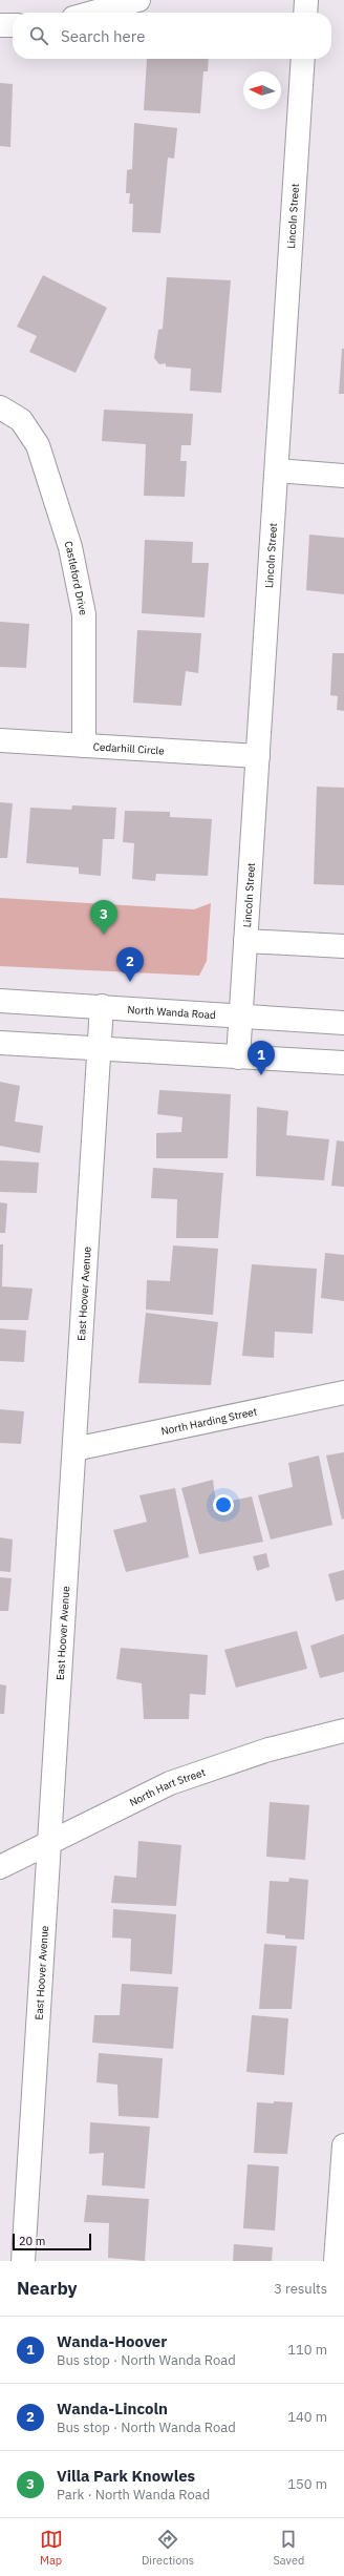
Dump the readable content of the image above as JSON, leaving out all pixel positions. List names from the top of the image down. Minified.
{"streets":{"street":["Lincoln Street","Castleford Drive","Cedarhill Circle","North Wanda Road","East Hoover Avenue","North Harding Street","North Hart Street"]},"crossings":[["Lincoln Street","Cedarhill Circle"],["Lincoln Street","North Wanda Road"],["Castleford Drive","Cedarhill Circle"],["North Wanda Road","East Hoover Avenue"],["East Hoover Avenue","North Harding Street"],["East Hoover Avenue","North Hart Street"]],"scale_bar":"20 m","north":"left","page":{"search":"Search here","pins":["3","2","1"],"scale":"20 m","heading":["Nearby","3 results"],"list":[{"mark":"1","name":"Wanda-Hoover","note":"Bus stop · North Wanda Road","value":"110 m"},{"mark":"2","name":"Wanda-Lincoln","note":"Bus stop · North Wanda Road","value":"140 m"},{"mark":"3","name":"Villa Park Knowles","note":"Park · North Wanda Road","value":"150 m"}],"nav":["Map","Directions","Saved"]}}
